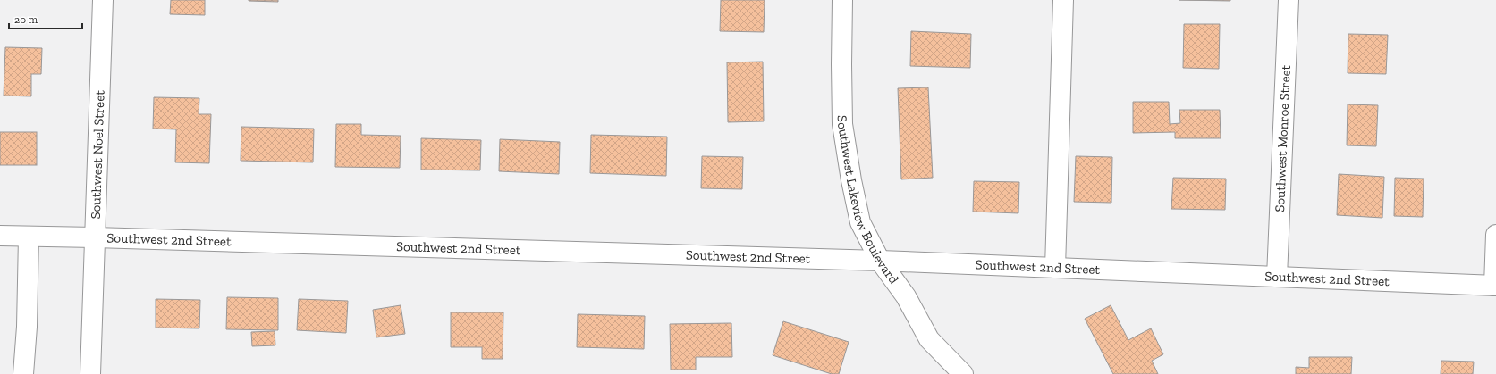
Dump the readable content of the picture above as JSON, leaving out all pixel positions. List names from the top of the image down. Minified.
{"streets":{"street":["Southwest Monroe Street","Southwest Noel Street","Southwest Lakeview Boulevard","Southwest 2nd Street"]},"crossings":[["Southwest Monroe Street","Southwest 2nd Street"],["Southwest Noel Street","Southwest 2nd Street"],["Southwest Lakeview Boulevard","Southwest 2nd Street"]],"scale_bar":"20 m"}
